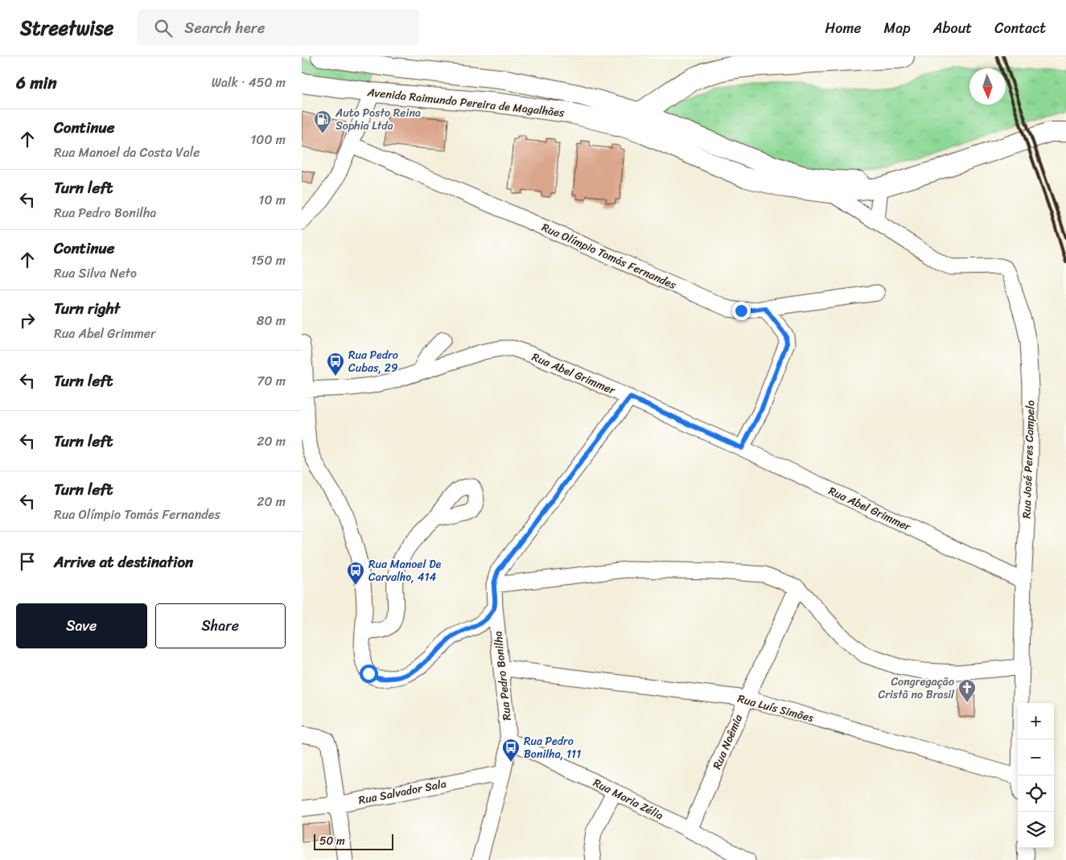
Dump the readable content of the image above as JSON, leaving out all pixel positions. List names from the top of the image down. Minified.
{"streets":{"main road":["Avenida Raimundo Pereira de Magalhães"],"street":["Rua Olímpio Tomás Fernandes","Rua Abel Grimmer","Rua José Peres Campelo","Rua Pedro Bonilha","Rua Luís Simões","Rua Noêmia","Rua Salvador Sala","Rua Maria Zélia"]},"crossings":[["Avenida Raimundo Pereira de Magalhães","Rua José Peres Campelo"],["Rua Abel Grimmer","Rua José Peres Campelo"],["Rua Pedro Bonilha","Rua Luís Simões"],["Rua Pedro Bonilha","Rua Salvador Sala"],["Rua Pedro Bonilha","Rua Maria Zélia"],["Rua Luís Simões","Rua Noêmia"],["Rua Noêmia","Rua Maria Zélia"]],"places":{"fuel station":["Auto Posto Reina Sophia Ltda"],"bus stop":["Rua Pedro Cubas, 29","Rua Manoel De Carvalho, 414","Rua Pedro Bonilha, 111"],"church":["Congregação Cristã no Brasil"]},"scale_bar":"50 m","north":"bottom","page":{"header":"Streetwise","search":"Search here","nav":["Home","Map","About","Contact"],"heading":["6 min","Walk · 450 m"],"list":[["Continue","Rua Manoel da Costa Vale","100 m"],["Turn left","Rua Pedro Bonilha","10 m"],["Continue","Rua Silva Neto","150 m"],["Turn right","Rua Abel Grimmer","80 m"],["Turn left","70 m"],["Turn left","20 m"],["Turn left","Rua Olímpio Tomás Fernandes","20 m"],"Arrive at destination"],"buttons":["Save","Share"],"map_buttons":["+","−"],"scale":"50 m"}}
